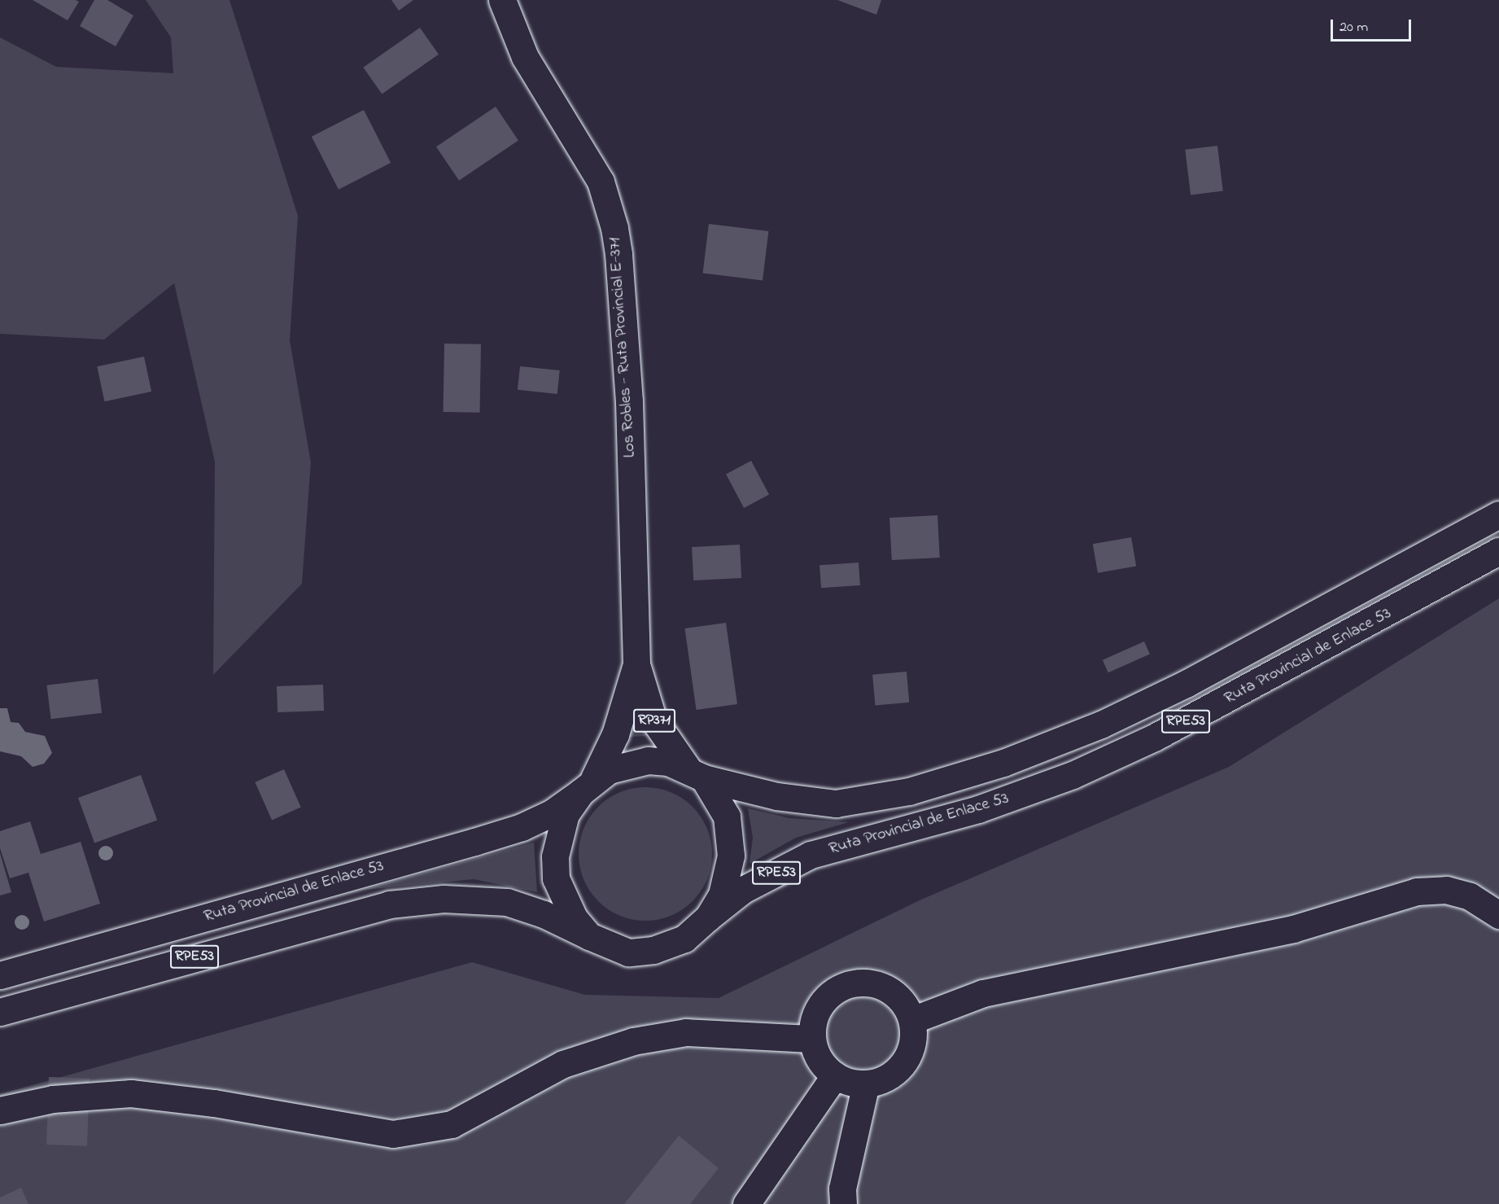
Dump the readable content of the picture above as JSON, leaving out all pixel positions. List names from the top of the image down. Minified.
{"streets":{"main road":["Los Robles - Ruta Provincial E-371","Ruta Provincial de Enlace 53","RP371","RPE53"]},"crossings":[["Los Robles - Ruta Provincial E-371","RP371"],["Ruta Provincial de Enlace 53","RP371"],["Ruta Provincial de Enlace 53","RPE53"],["RP371","RPE53"]],"scale_bar":"20 m"}
